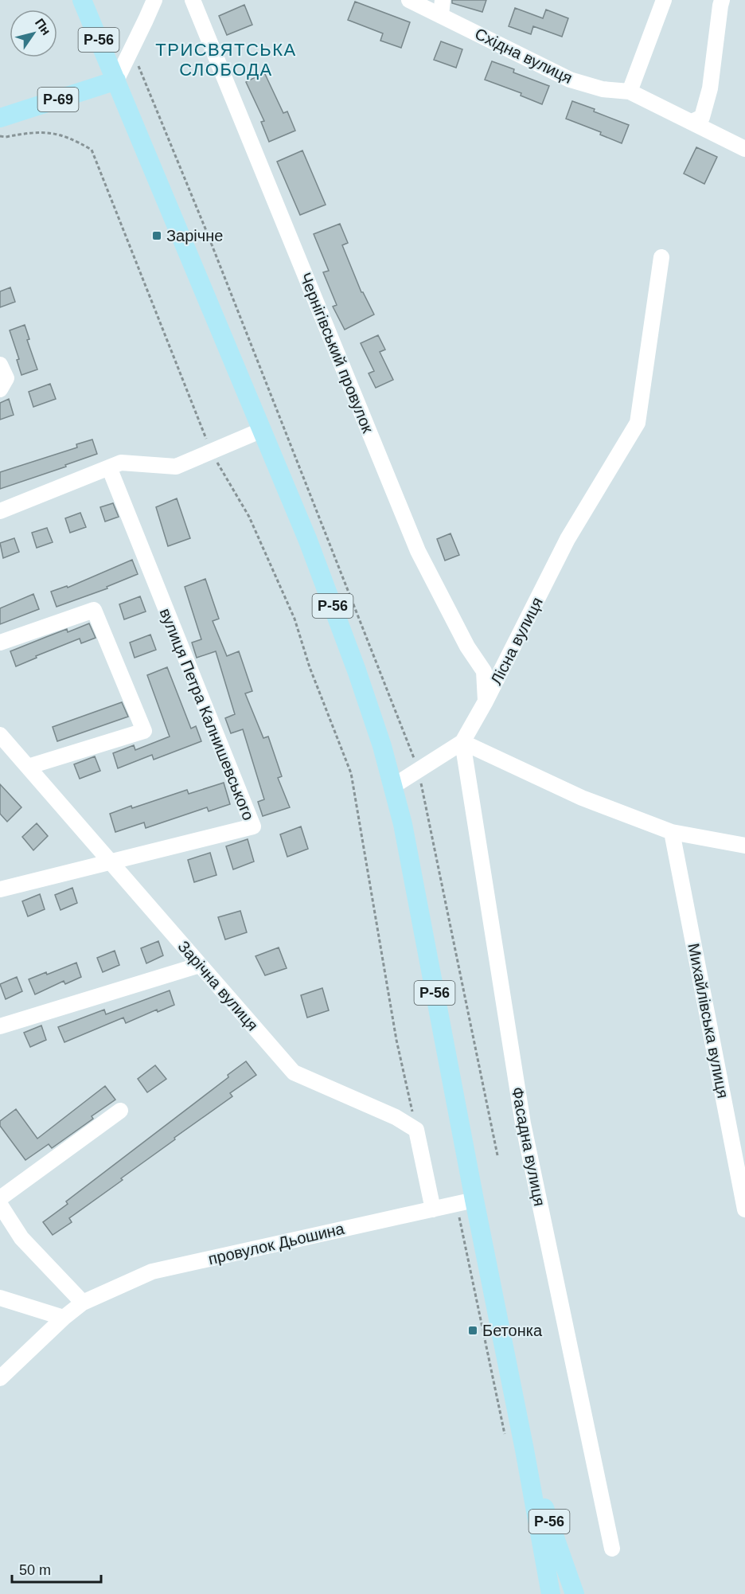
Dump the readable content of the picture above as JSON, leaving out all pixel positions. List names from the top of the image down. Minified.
{"streets":{"main road":["Р-56","Р-69"],"street":["Східна вулиця","Чернігівський провулок","Лісна вулиця","вулиця Петра Калнишевського","Зарічна вулиця","Михайлівська вулиця","Фасадна вулиця","провулок Дьошина"]},"crossings":[["Р-56","Р-69"],["Р-56","провулок Дьошина"],["Чернігівський провулок","Лісна вулиця"],["Лісна вулиця","Фасадна вулиця"],["вулиця Петра Калнишевського","Зарічна вулиця"],["Зарічна вулиця","провулок Дьошина"]],"districts":["ТРИСВЯТСЬКА СЛОБОДА"],"places":{"transit":["Зарічне","Бетонка"]},"scale_bar":"50 m","north":"top right"}
